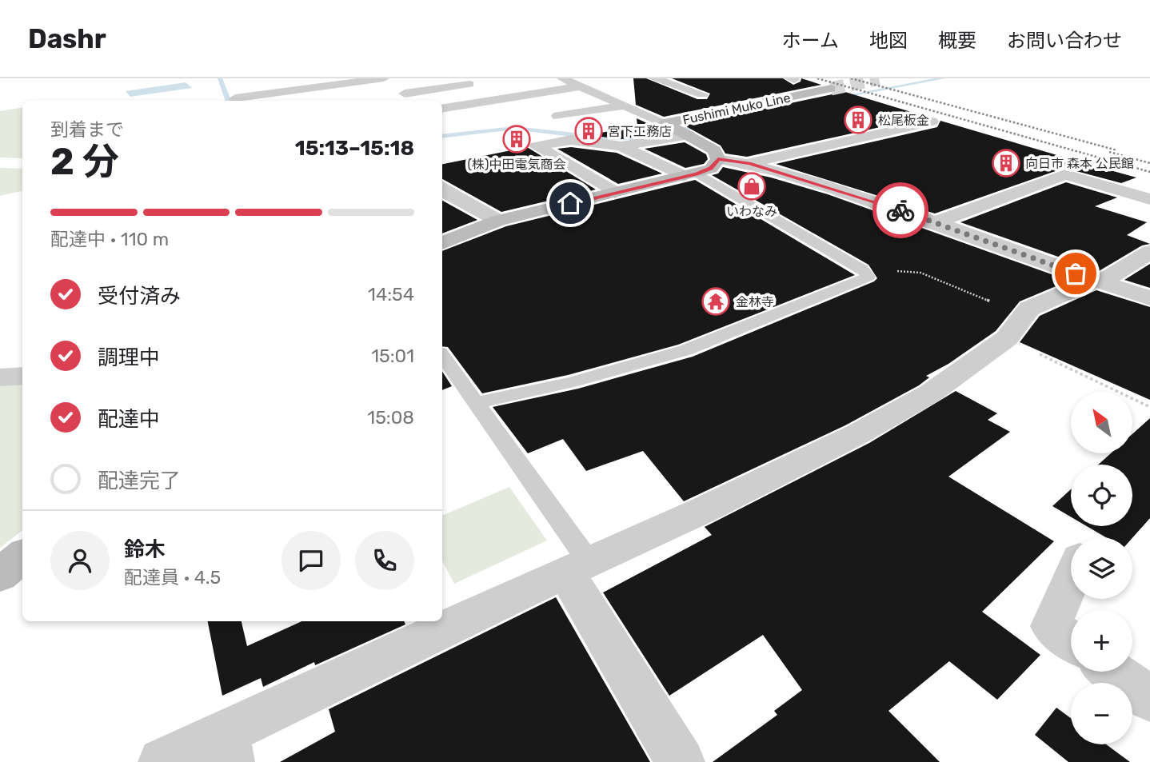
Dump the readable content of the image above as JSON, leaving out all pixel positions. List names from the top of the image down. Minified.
{"streets":{"main road":["Fushimi Muko Line"]},"places":{"building":["松尾板金","宮下工務店","(株)中田電気商会","向日市 森本 公民館"],"shop":["いわなみ"],"temple":["金林寺"]},"north":"top left","page":{"header":"Dashr","nav":["ホーム","地図","概要","お問い合わせ"],"heading":["2 分","到着まで","15:13–15:18"],"panel":["鈴木","配達員 · 4.5"],"bar":"配達中 · 110 m","list":[["受付済み","14:54"],["調理中","15:01"],["配達中","15:08"],"配達完了"],"map_buttons":["+","−"]}}
